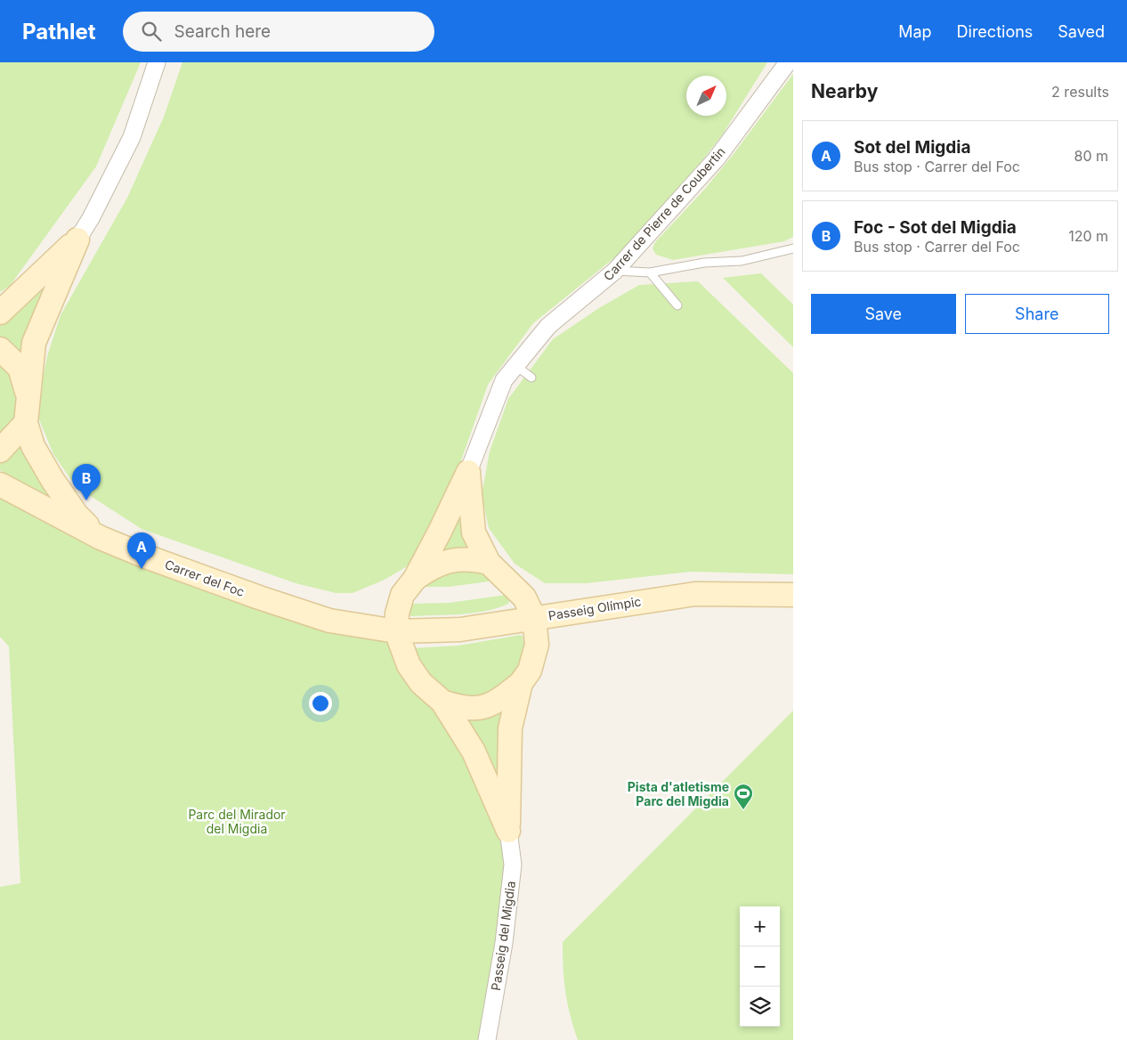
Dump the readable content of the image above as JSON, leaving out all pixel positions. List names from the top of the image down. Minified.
{"streets":{"street":["Carrer de Pierre de Coubertin","Carrer del Foc","Passeig Olímpic","Passeig del Migdia"]},"crossings":[["Carrer del Foc","Passeig Olímpic"]],"parks":["Parc del Mirador del Migdia"],"places":{"sports":["Pista d'atletisme Parc del Migdia"]},"north":"top right","page":{"header":"Pathlet","search":"Search here","nav":["Map","Directions","Saved"],"heading":["Nearby","2 results"],"list":[{"mark":"A","name":"Sot del Migdia","note":"Bus stop · Carrer del Foc","value":"80 m"},{"mark":"B","name":"Foc - Sot del Migdia","note":"Bus stop · Carrer del Foc","value":"120 m"}],"buttons":["Save","Share"],"pins":["B","A"],"map_buttons":["+","−"]}}
